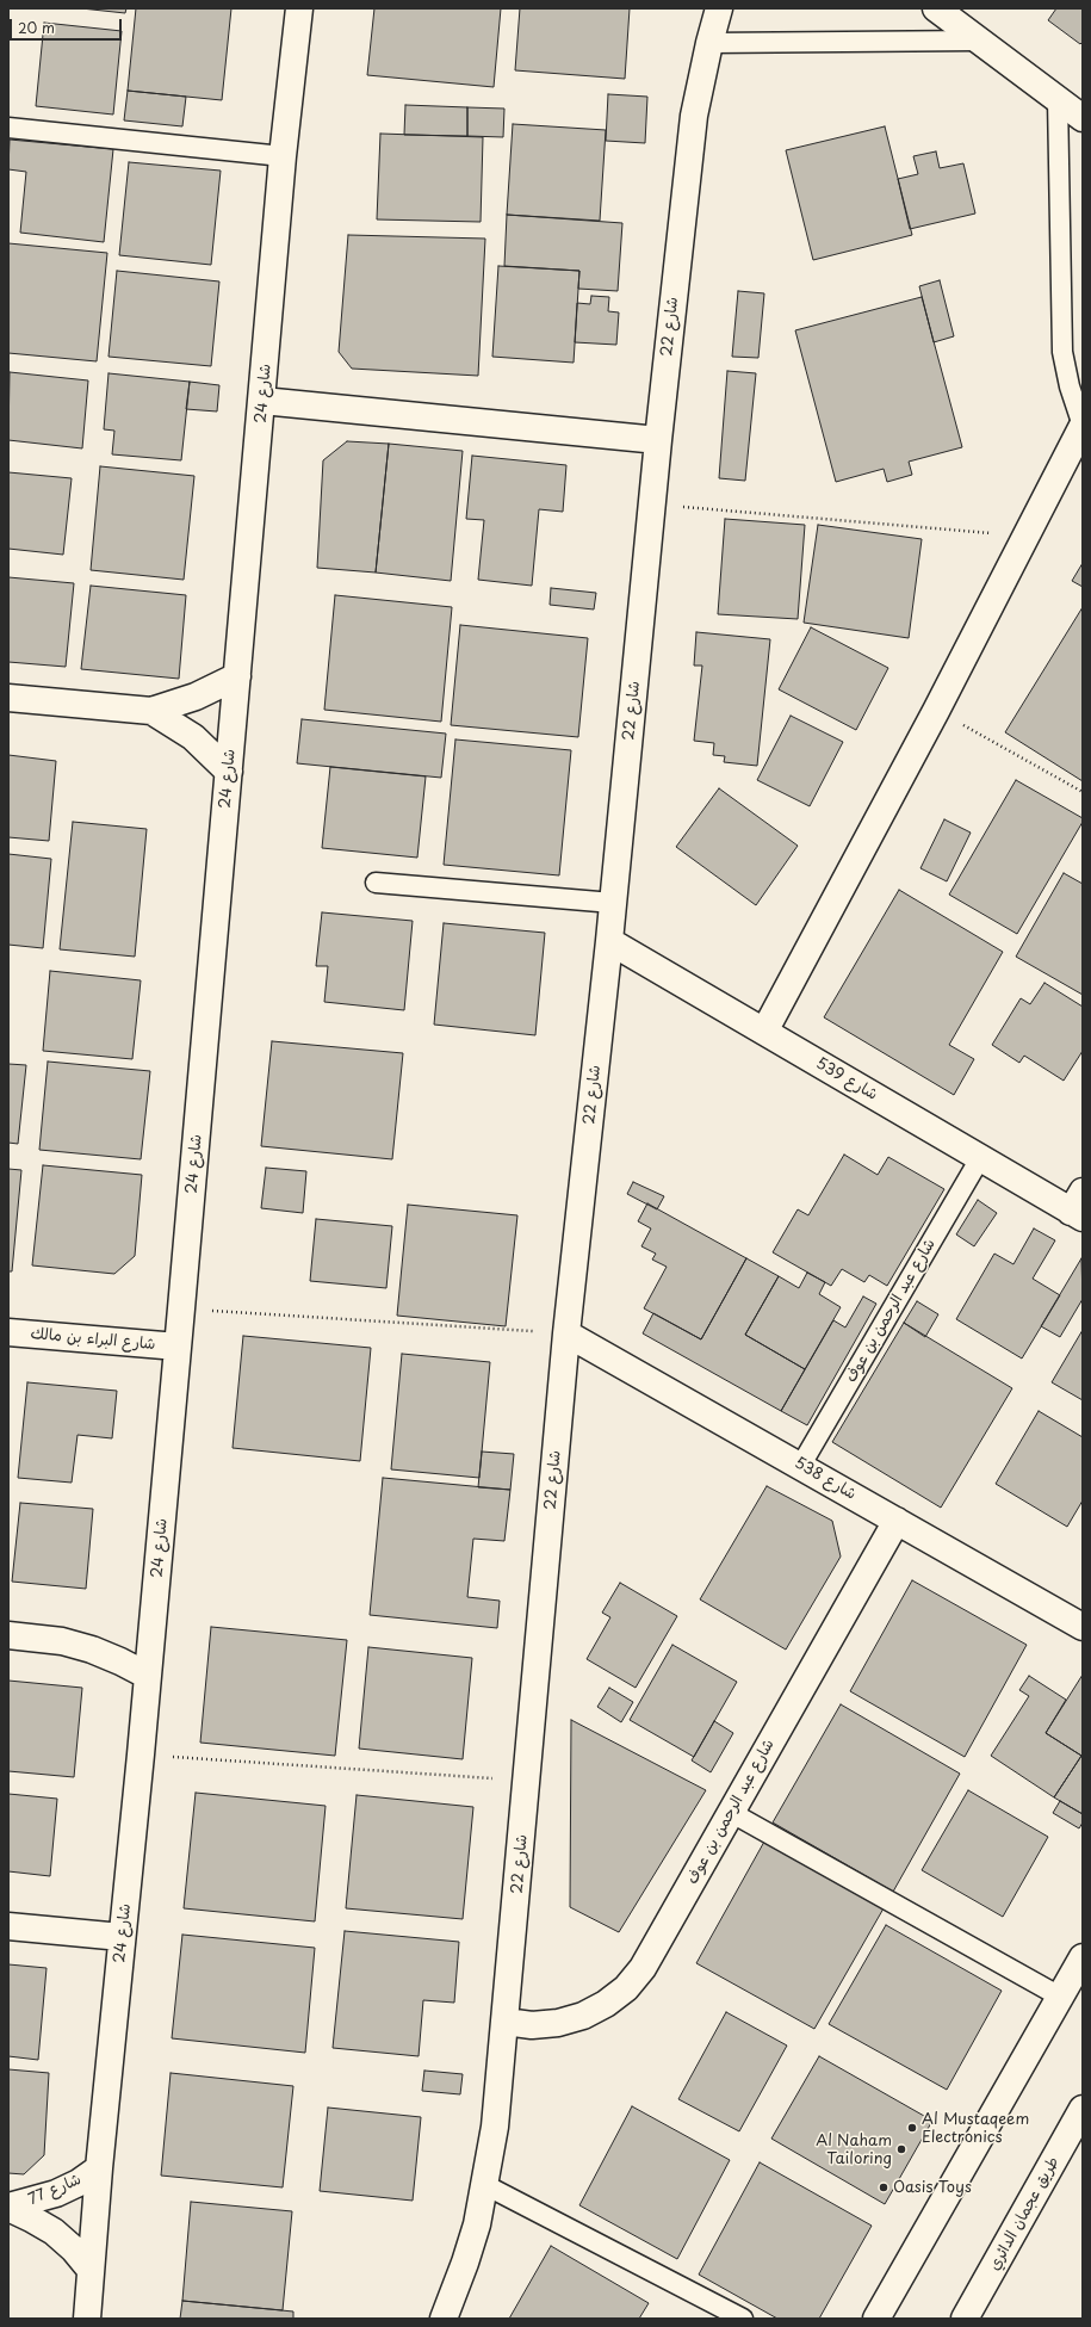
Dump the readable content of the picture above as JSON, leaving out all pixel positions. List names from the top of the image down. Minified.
{"streets":{"street":["شارع 22","شارع 24","شارع 539","شارع عبد الرحمن بن عوف","شارع البراء بن مالك","شارع 538","شارع 77","طريق عجمان الدائري"]},"crossings":[["شارع 22","شارع 539"],["شارع 22","شارع عبد الرحمن بن عوف"],["شارع 22","شارع 538"],["شارع 24","شارع البراء بن مالك"],["شارع 24","شارع 77"],["شارع 539","شارع عبد الرحمن بن عوف"],["شارع عبد الرحمن بن عوف","شارع 538"]],"places":["Al Mustaqeem Electronics","Al Naham Tailoring","Oasis Toys"],"scale_bar":"20 m"}
